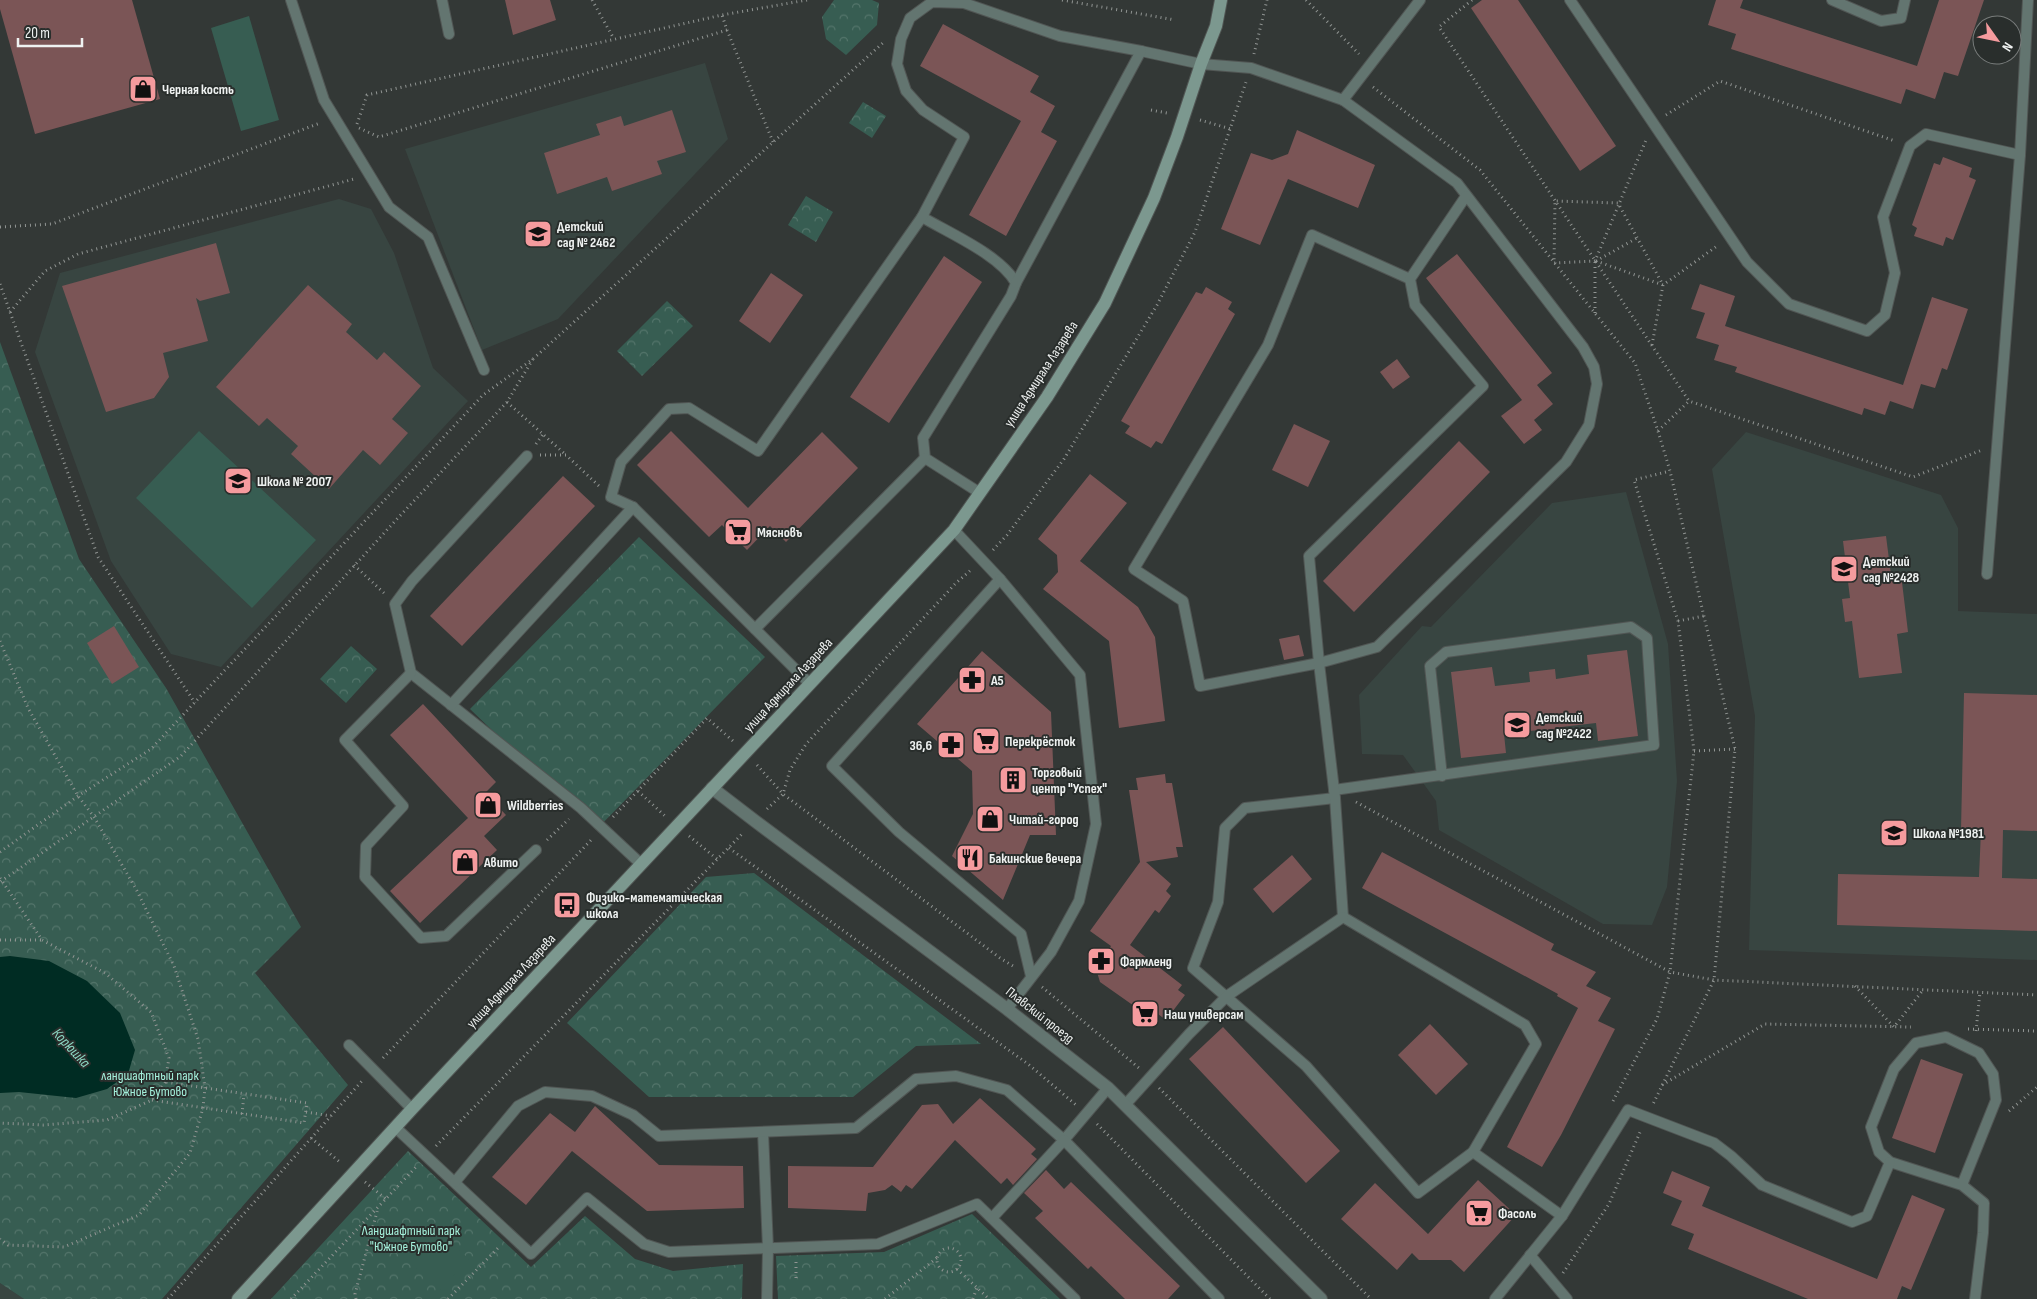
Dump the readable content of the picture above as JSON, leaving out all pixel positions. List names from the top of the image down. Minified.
{"streets":{"street":["улица Адмирала Лазарева","Плавский проезд"]},"crossings":[["улица Адмирала Лазарева","Плавский проезд"]],"water":["Корюшка"],"parks":["ландшафтный парк Южное Бутово","Ландшафтный парк \"Южное Бутово\""],"places":{"shop":["Черная кость","Wildberries","Читай-город","Авито"],"school or university":["Детский сад № 2462","Школа № 2007","Детский сад №2428","Детский сад №2422","Школа №1981"],"supermarket":["Мясновъ","Перекрёсток","Наш универсам","Фасоль"],"pharmacy":["А5","36,6","Фармленд"],"building":["Торговый центр \"Успех\""],"restaurant":["Бакинские вечера"],"bus stop":["Физико-математическая школа"]},"scale_bar":"20 m","north":"bottom right"}
